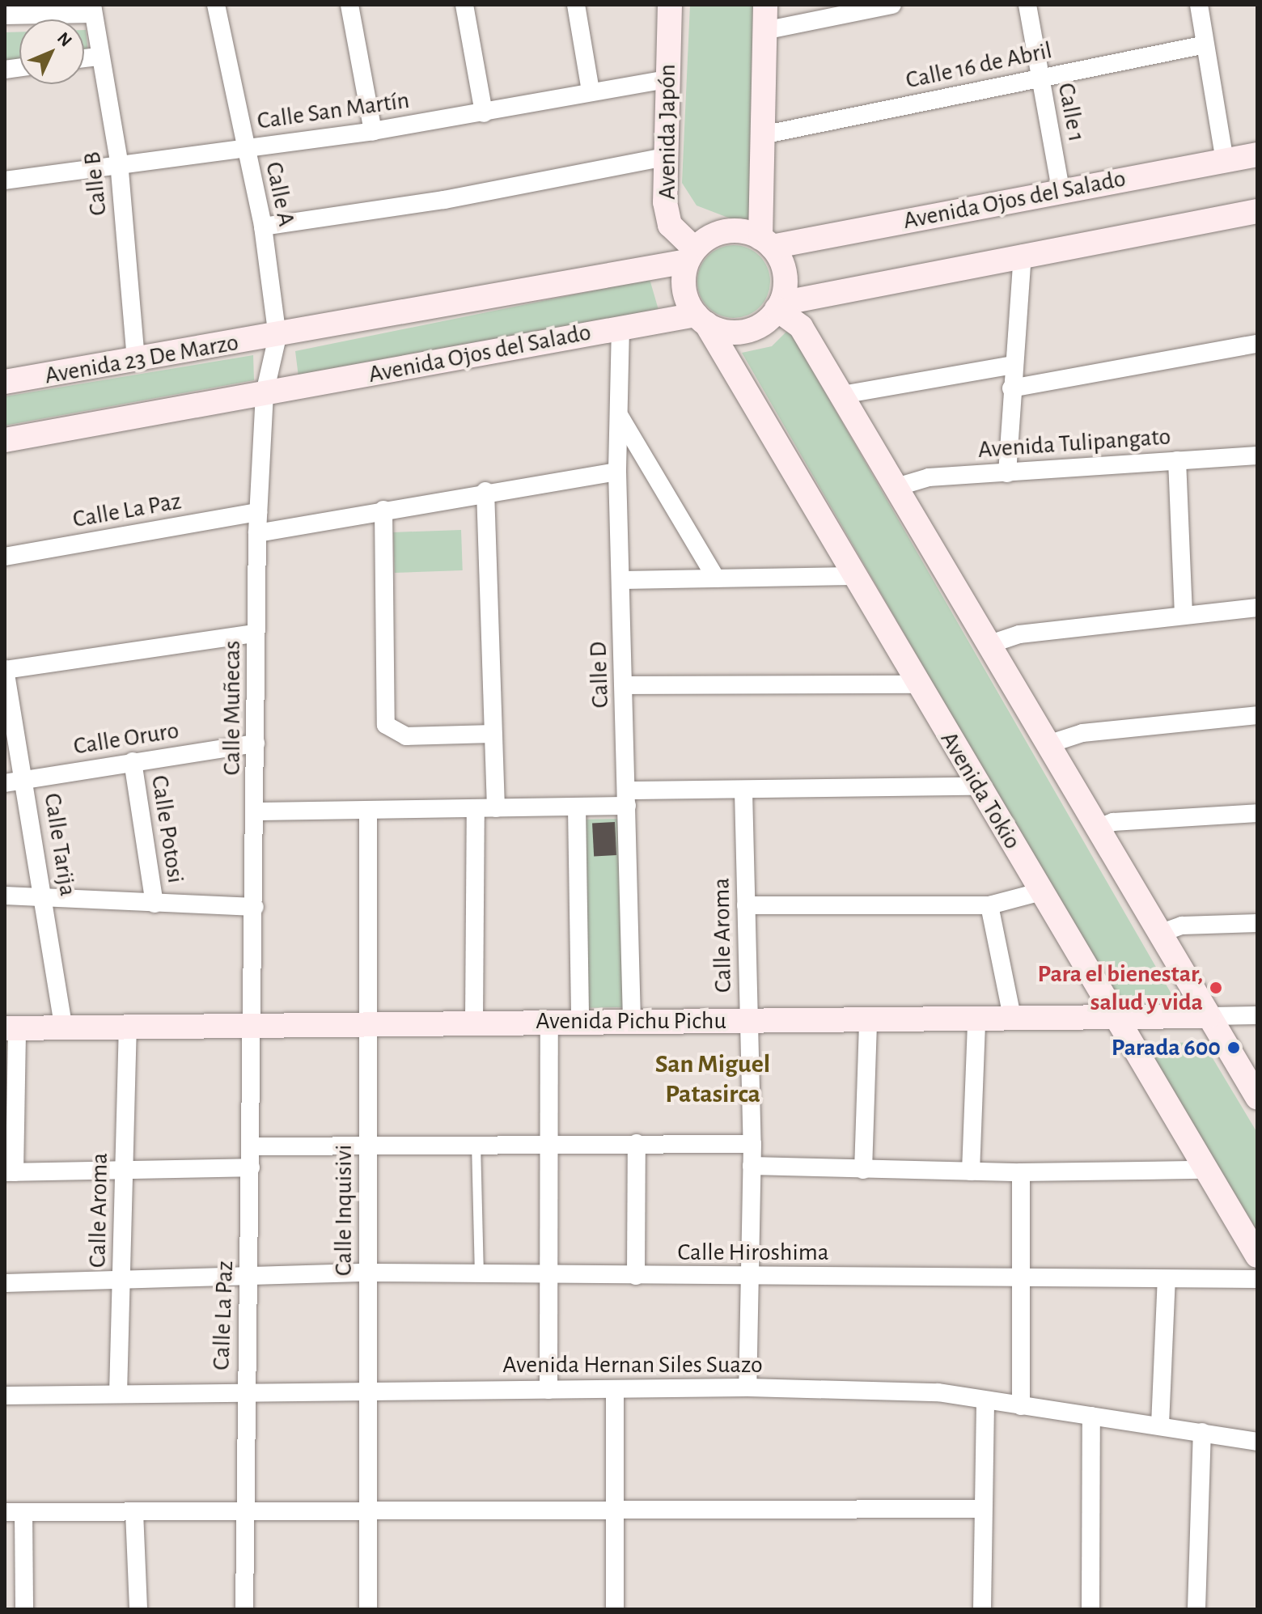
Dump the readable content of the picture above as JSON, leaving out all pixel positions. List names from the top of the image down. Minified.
{"streets":{"street":["Calle 16 de Abril","Calle San Martín","Calle 1","Avenida Japón","Calle B","Calle A","Avenida Ojos del Salado","Avenida 23 De Marzo","Avenida Tulipangato","Calle La Paz","Calle D","Calle Muñecas","Calle Oruro","Avenida Tokio","Calle Potosi","Calle Tarija","Calle Aroma","Avenida Pichu Pichu","Calle Inquisivi","Calle Hiroshima","Avenida Hernan Siles Suazo"]},"crossings":[["Calle 16 de Abril","Calle 1"],["Calle San Martín","Avenida Japón"],["Calle San Martín","Calle B"],["Calle San Martín","Calle A"],["Calle 1","Avenida Ojos del Salado"],["Avenida Japón","Avenida Ojos del Salado"],["Avenida Japón","Avenida Tokio"],["Calle B","Avenida 23 De Marzo"],["Calle A","Avenida Ojos del Salado"],["Calle A","Avenida 23 De Marzo"],["Calle A","Calle Muñecas"],["Avenida Ojos del Salado","Calle D"],["Avenida Ojos del Salado","Calle Muñecas"],["Avenida Ojos del Salado","Avenida Tokio"],["Calle La Paz","Calle Muñecas"],["Calle La Paz","Avenida Pichu Pichu"],["Calle La Paz","Calle Hiroshima"],["Calle La Paz","Avenida Hernan Siles Suazo"],["Calle D","Avenida Pichu Pichu"],["Calle Muñecas","Calle Oruro"],["Calle Muñecas","Avenida Pichu Pichu"],["Calle Oruro","Calle Potosi"],["Calle Oruro","Calle Tarija"],["Avenida Tokio","Avenida Pichu Pichu"],["Calle Tarija","Avenida Pichu Pichu"],["Calle Aroma","Avenida Pichu Pichu"],["Calle Aroma","Calle Hiroshima"],["Calle Aroma","Avenida Hernan Siles Suazo"],["Avenida Pichu Pichu","Calle Inquisivi"],["Calle Inquisivi","Calle Hiroshima"],["Calle Inquisivi","Avenida Hernan Siles Suazo"]],"districts":["San Miguel Patasirca"],"places":["Para el bienestar, salud y vida","Parada 600"],"north":"top right"}
